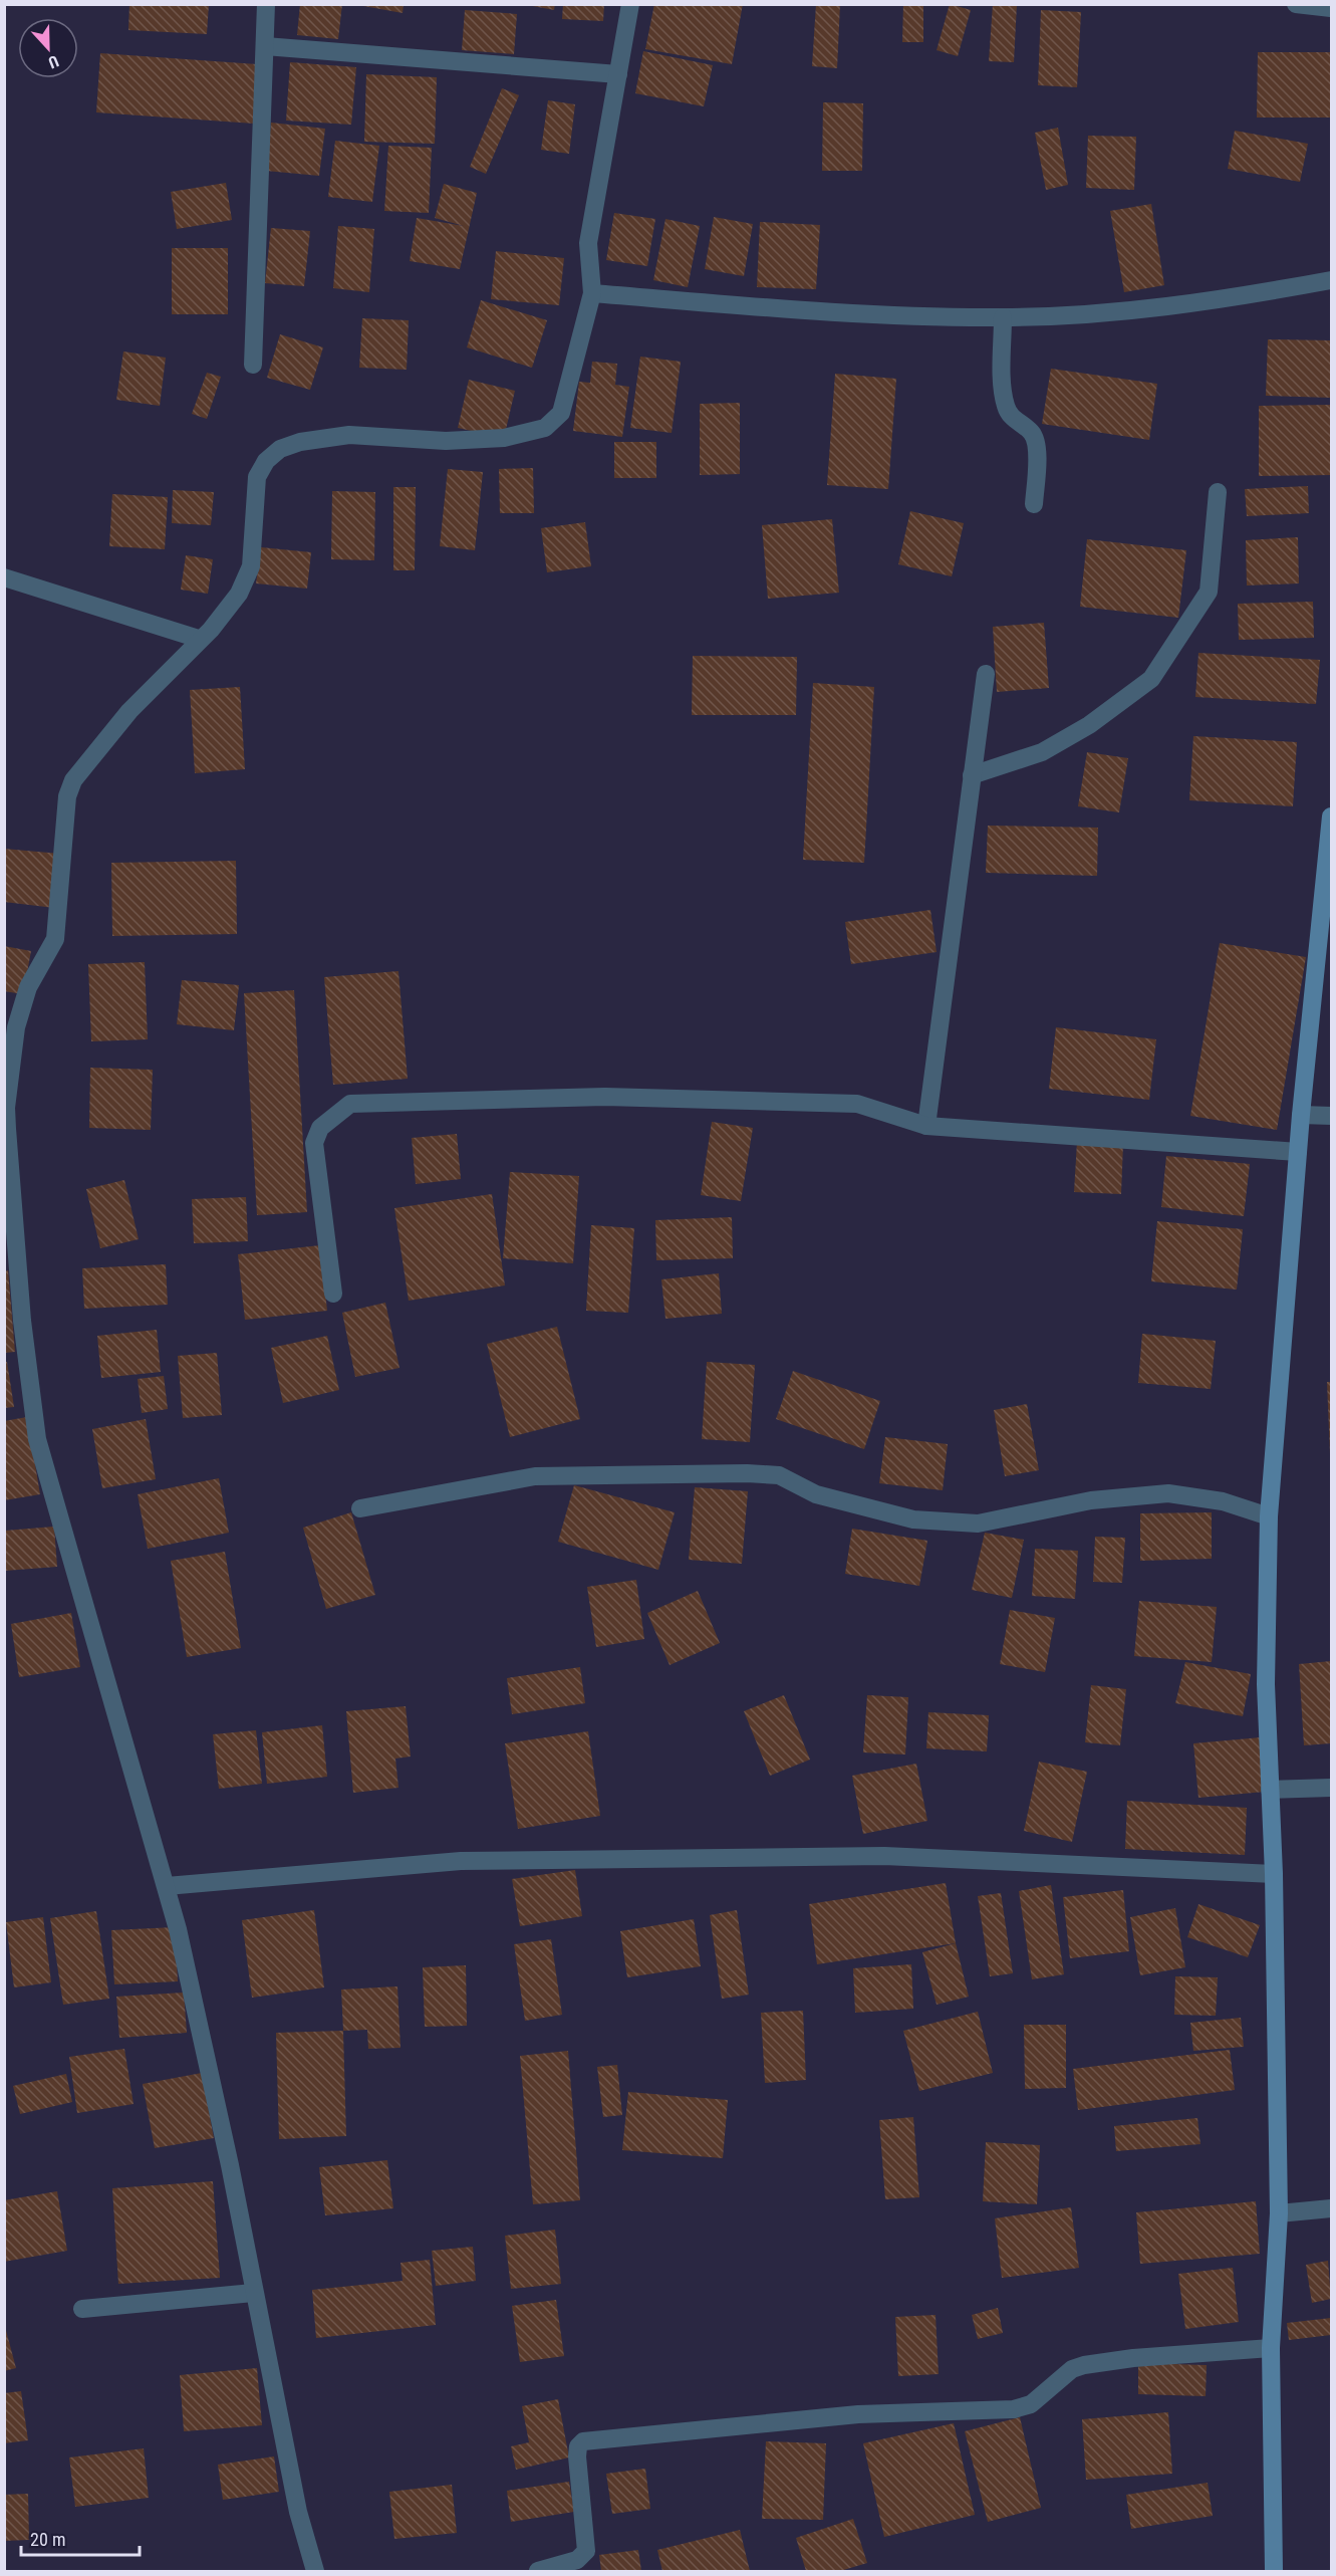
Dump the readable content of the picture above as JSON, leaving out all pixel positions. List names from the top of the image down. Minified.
{"scale_bar":"20 m","north":"bottom"}
